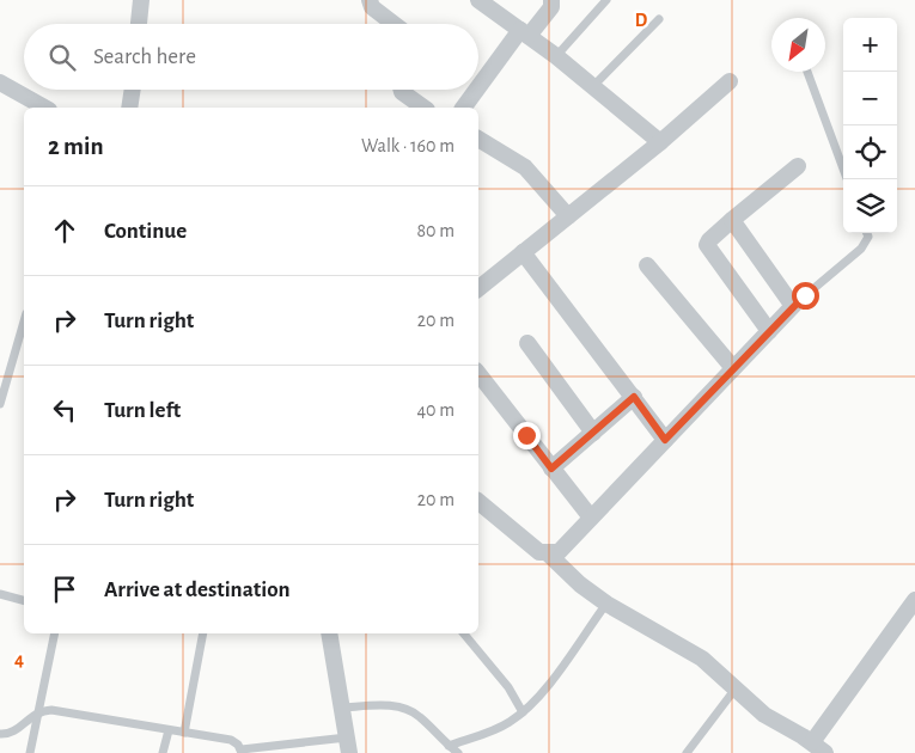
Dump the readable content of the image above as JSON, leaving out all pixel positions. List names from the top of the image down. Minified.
{"north":"bottom left","page":{"map_buttons":["+","−"],"search":"Search here","heading":["2 min","Walk · 160 m"],"list":[["Continue","80 m"],["Turn right","20 m"],["Turn left","40 m"],["Turn right","20 m"],"Arrive at destination"]},"grid":{"columns":["D"],"rows":["4"]}}
